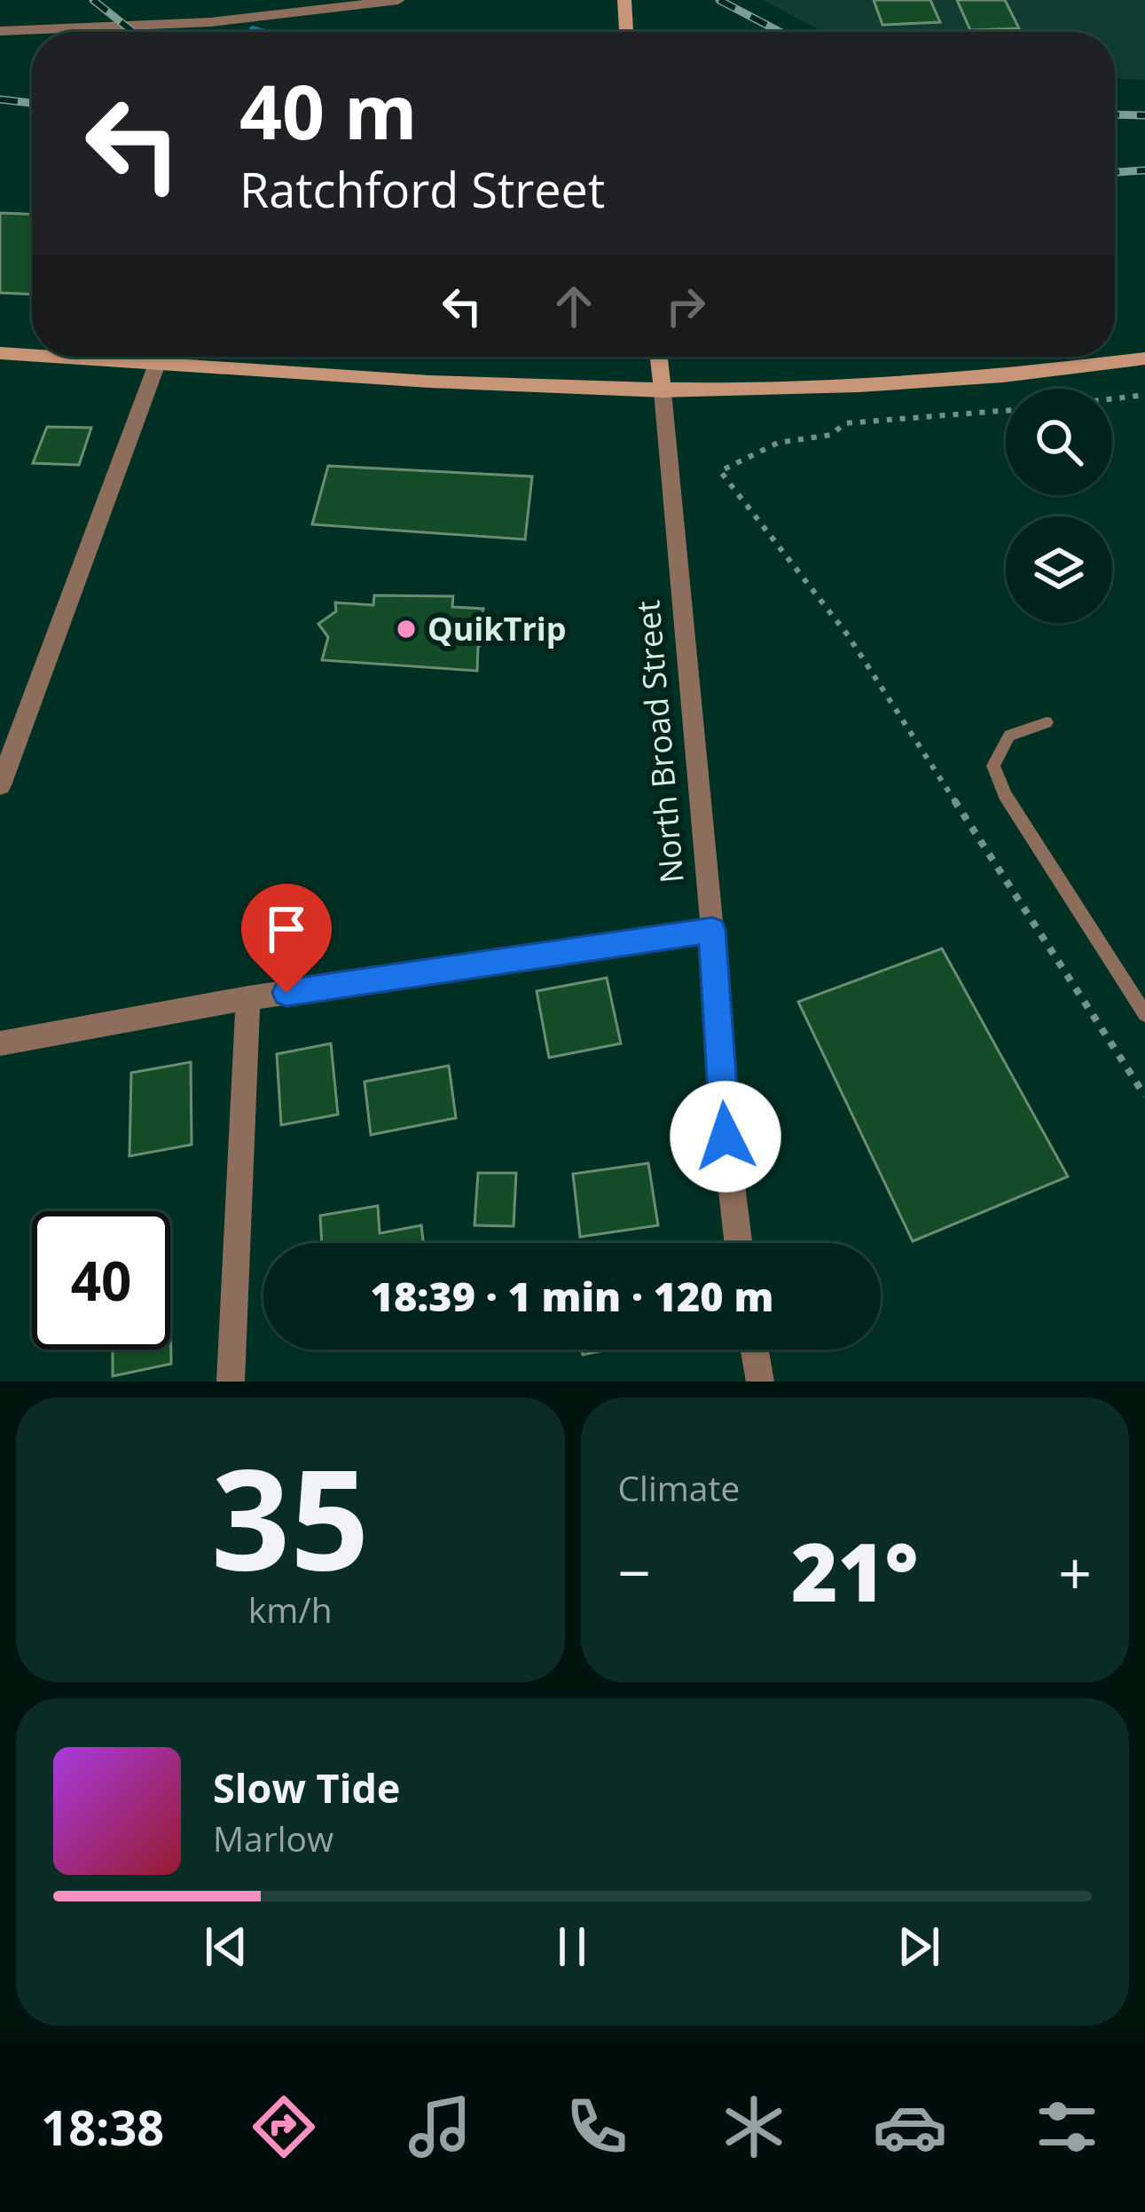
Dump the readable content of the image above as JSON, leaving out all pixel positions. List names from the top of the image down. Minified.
{"streets":{"main road":["North Broad Street"]},"places":["QuikTrip"],"page":{"turn":["40 m","Ratchford Street"],"limit":"40","trip":"18:39 · 1 min · 120 m","tile":[["35","km/h"],"Climate"],"heat":["−","21°","+"],"song":["Slow Tide","Marlow"],"tabs":"18:38"}}
